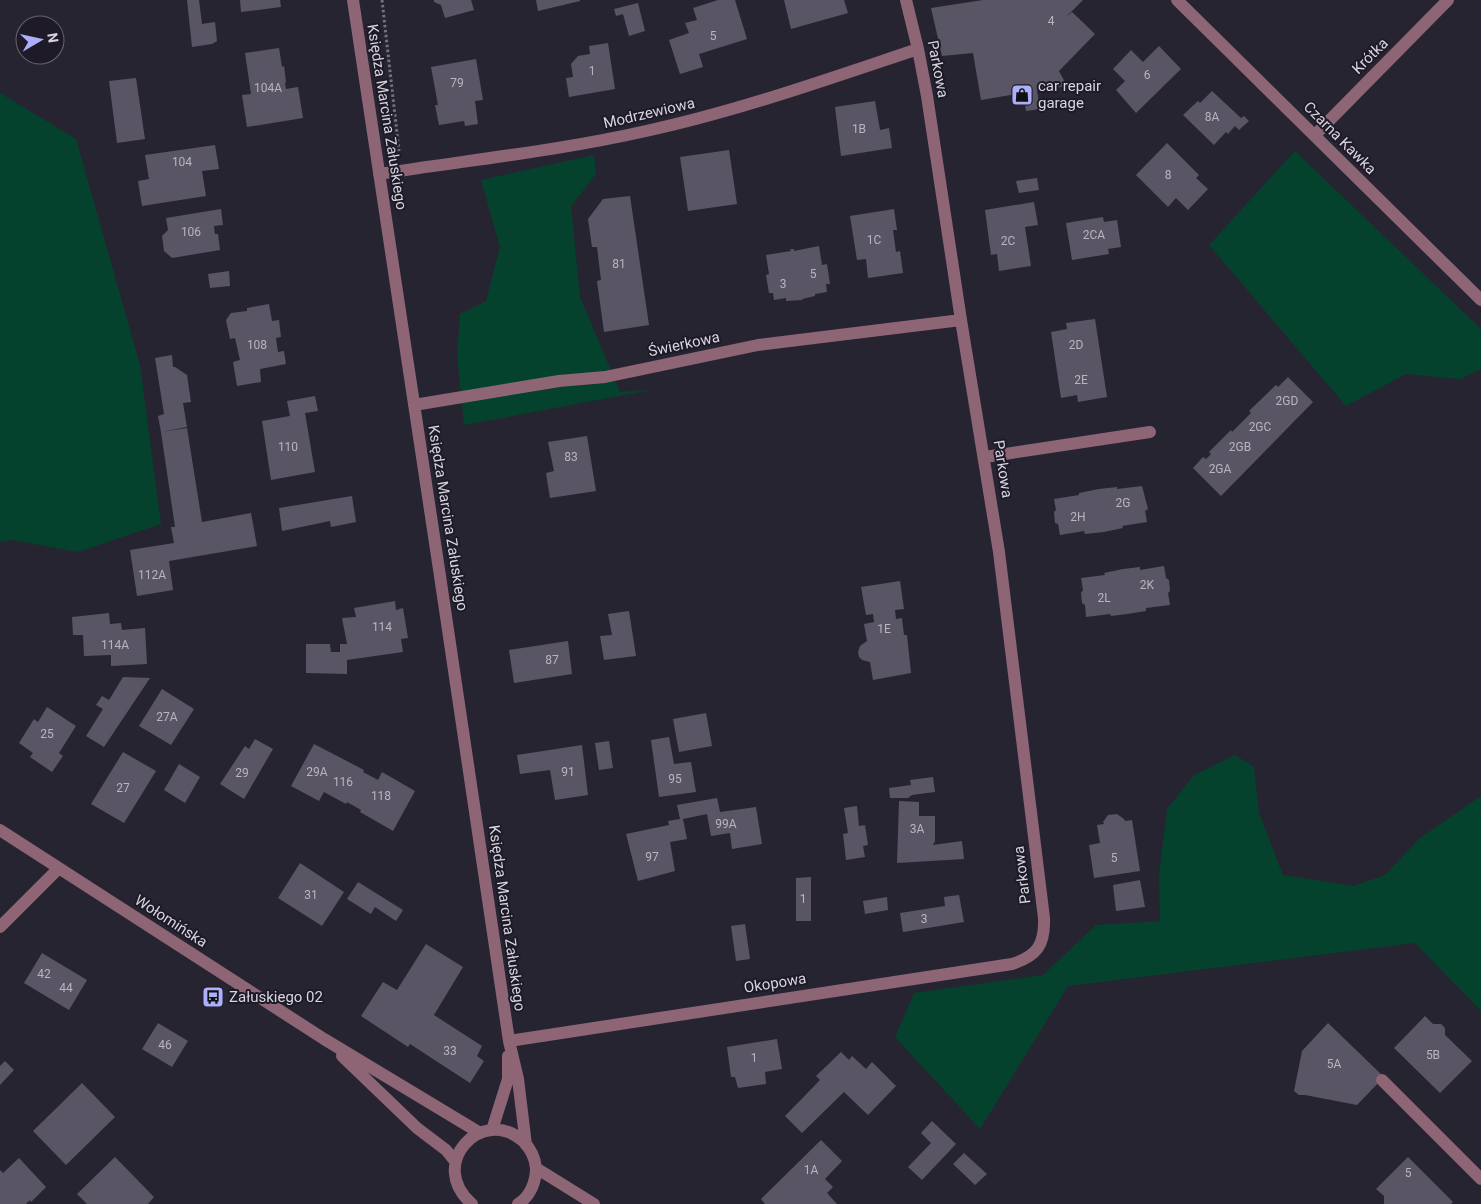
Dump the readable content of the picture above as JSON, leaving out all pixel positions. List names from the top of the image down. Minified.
{"streets":{"street":["Krótka","Parkowa","Modrzewiowa","Księdza Marcina Załuskiego","Czarna Kawka","Świerkowa","Wołomińska","Okopowa"]},"crossings":[["Krótka","Czarna Kawka"],["Parkowa","Modrzewiowa"],["Parkowa","Świerkowa"],["Parkowa","Okopowa"],["Modrzewiowa","Księdza Marcina Załuskiego"],["Księdza Marcina Załuskiego","Świerkowa"],["Księdza Marcina Załuskiego","Wołomińska"],["Księdza Marcina Załuskiego","Okopowa"]],"places":{"shop":["car repair garage"],"bus stop":["Załuskiego 02"]},"house_numbers":["4","5","1","6","79","104A","8A","1B","104","8","106","2CA","1C","2C","81","5","3","108","2D","2E","2GD","2GC","110","2GB","83","2GA","2G","2H","112A","2K","2L","114","1E","114A","87","27A","25","29A","91","29","95","116","27","118","99A","3A","97","5","31","1","3","42","44","46","33","5B","1","5A","1A","5"],"north":"right"}
